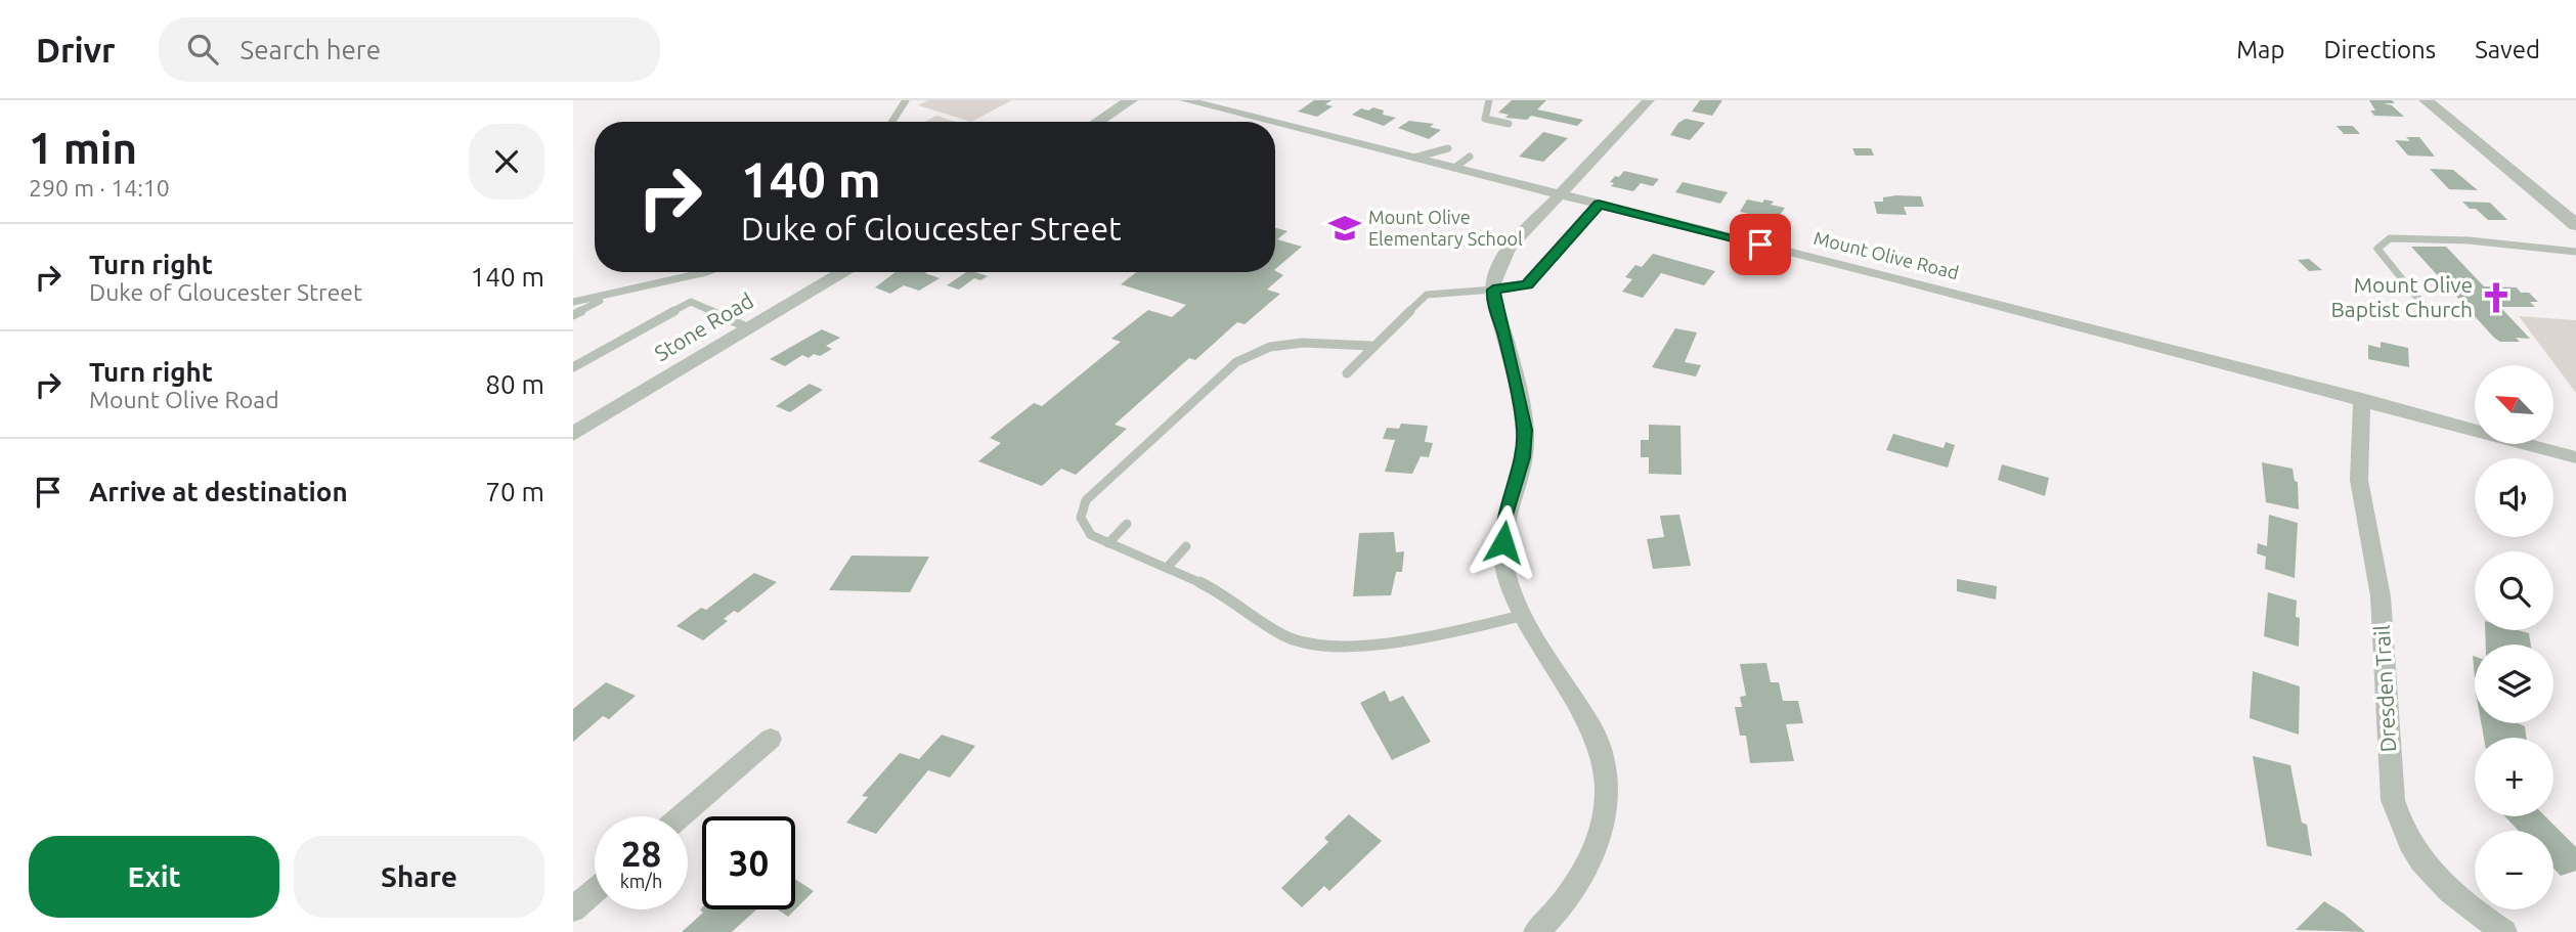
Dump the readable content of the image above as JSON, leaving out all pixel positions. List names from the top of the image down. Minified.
{"streets":{"street":["Mount Olive Road","Stone Road","Dresden Trail"]},"crossings":[["Mount Olive Road","Dresden Trail"]],"places":{"school or university":["Mount Olive Elementary School"],"church":["Mount Olive Baptist Church"]},"north":"top left","page":{"header":"Drivr","search":"Search here","nav":["Map","Directions","Saved"],"heading":["1 min","290 m · 14:10"],"turn":["140 m","Duke of Gloucester Street"],"list":[{"name":"Turn right","note":"Duke of Gloucester Street","value":"140 m"},{"name":"Turn right","note":"Mount Olive Road","value":"80 m"},{"name":"Arrive at destination","value":"70 m"}],"map_buttons":["+","−"],"speed":"28 km/h","limit":"30","buttons":["Exit","Share"]}}
